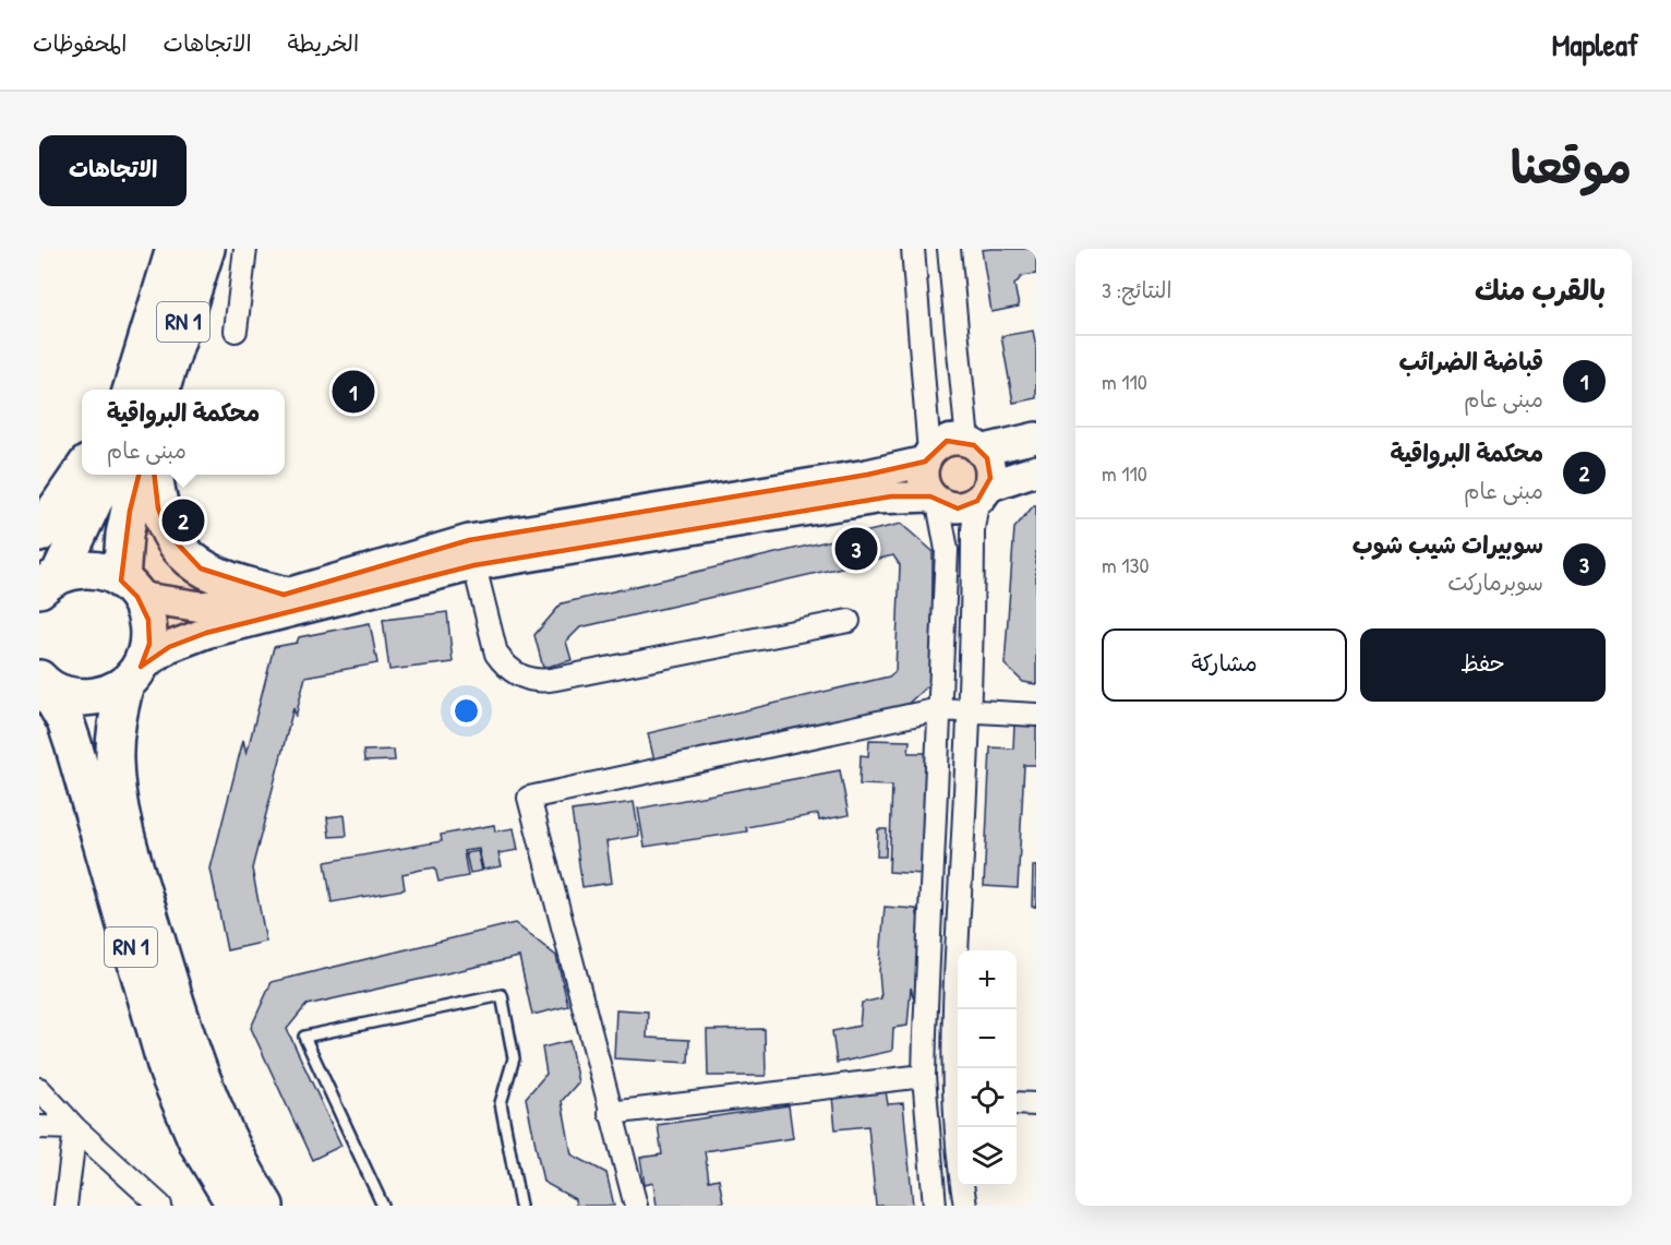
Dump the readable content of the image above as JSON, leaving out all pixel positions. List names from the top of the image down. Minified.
{"streets":{"highway":["RN 1"]},"page":{"header":"Mapleaf","nav":["الخريطة","الاتجاهات","المحفوظات"],"title":"موقعنا","buttons":["الاتجاهات",["حفظ","مشاركة"]],"heading":["بالقرب منك","النتائج: 3"],"list":[{"mark":"1","name":"قباضة الضرائب","note":"مبنى عام","value":"110 m"},{"mark":"2","name":"محكمة البرواقية","note":"مبنى عام","value":"110 m"},{"mark":"3","name":"سوبيرات شيب شوب","note":"سوبرماركت","value":"130 m"}],"pins":["1","2","3"],"popup":["محكمة البرواقية","مبنى عام"],"map_buttons":["+","−"]}}
